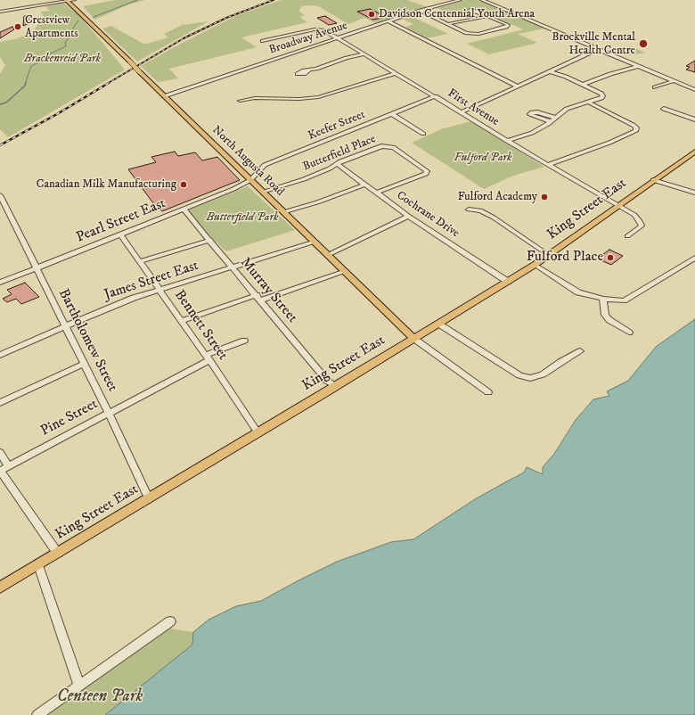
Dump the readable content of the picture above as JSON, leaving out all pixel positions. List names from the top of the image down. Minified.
{"streets":{"main road":["North Augusta Road","King Street East"],"street":["Broadway Avenue","First Avenue","Keefer Street","Butterfield Place","Cochrane Drive","Pearl Street East","James Street East","Murray Street","Bennett Street","Bartholomew Street","Pine Street"]},"crossings":[["Broadway Avenue","First Avenue"],["Broadway Avenue","North Augusta Road"],["First Avenue","Keefer Street"],["First Avenue","King Street East"],["Keefer Street","North Augusta Road"],["Keefer Street","Pearl Street East"],["Butterfield Place","North Augusta Road"],["Butterfield Place","Cochrane Drive"],["North Augusta Road","King Street East"],["North Augusta Road","Pearl Street East"],["North Augusta Road","James Street East"],["King Street East","Cochrane Drive"],["King Street East","Murray Street"],["King Street East","Bennett Street"],["King Street East","Bartholomew Street"],["Pearl Street East","Murray Street"],["Pearl Street East","Bennett Street"],["Pearl Street East","Bartholomew Street"],["James Street East","Murray Street"],["James Street East","Bennett Street"],["James Street East","Bartholomew Street"],["Bennett Street","Pine Street"],["Bartholomew Street","Pine Street"]],"parks":["Brackenreid Park","Fulford Park","Butterfield Park","Centeen Park"],"places":["Davidson Centennial Youth Arena","Crestview Apartments","Brockville Mental Health Centre","Canadian Milk Manufacturing","Fulford Academy","Fulford Place"]}
